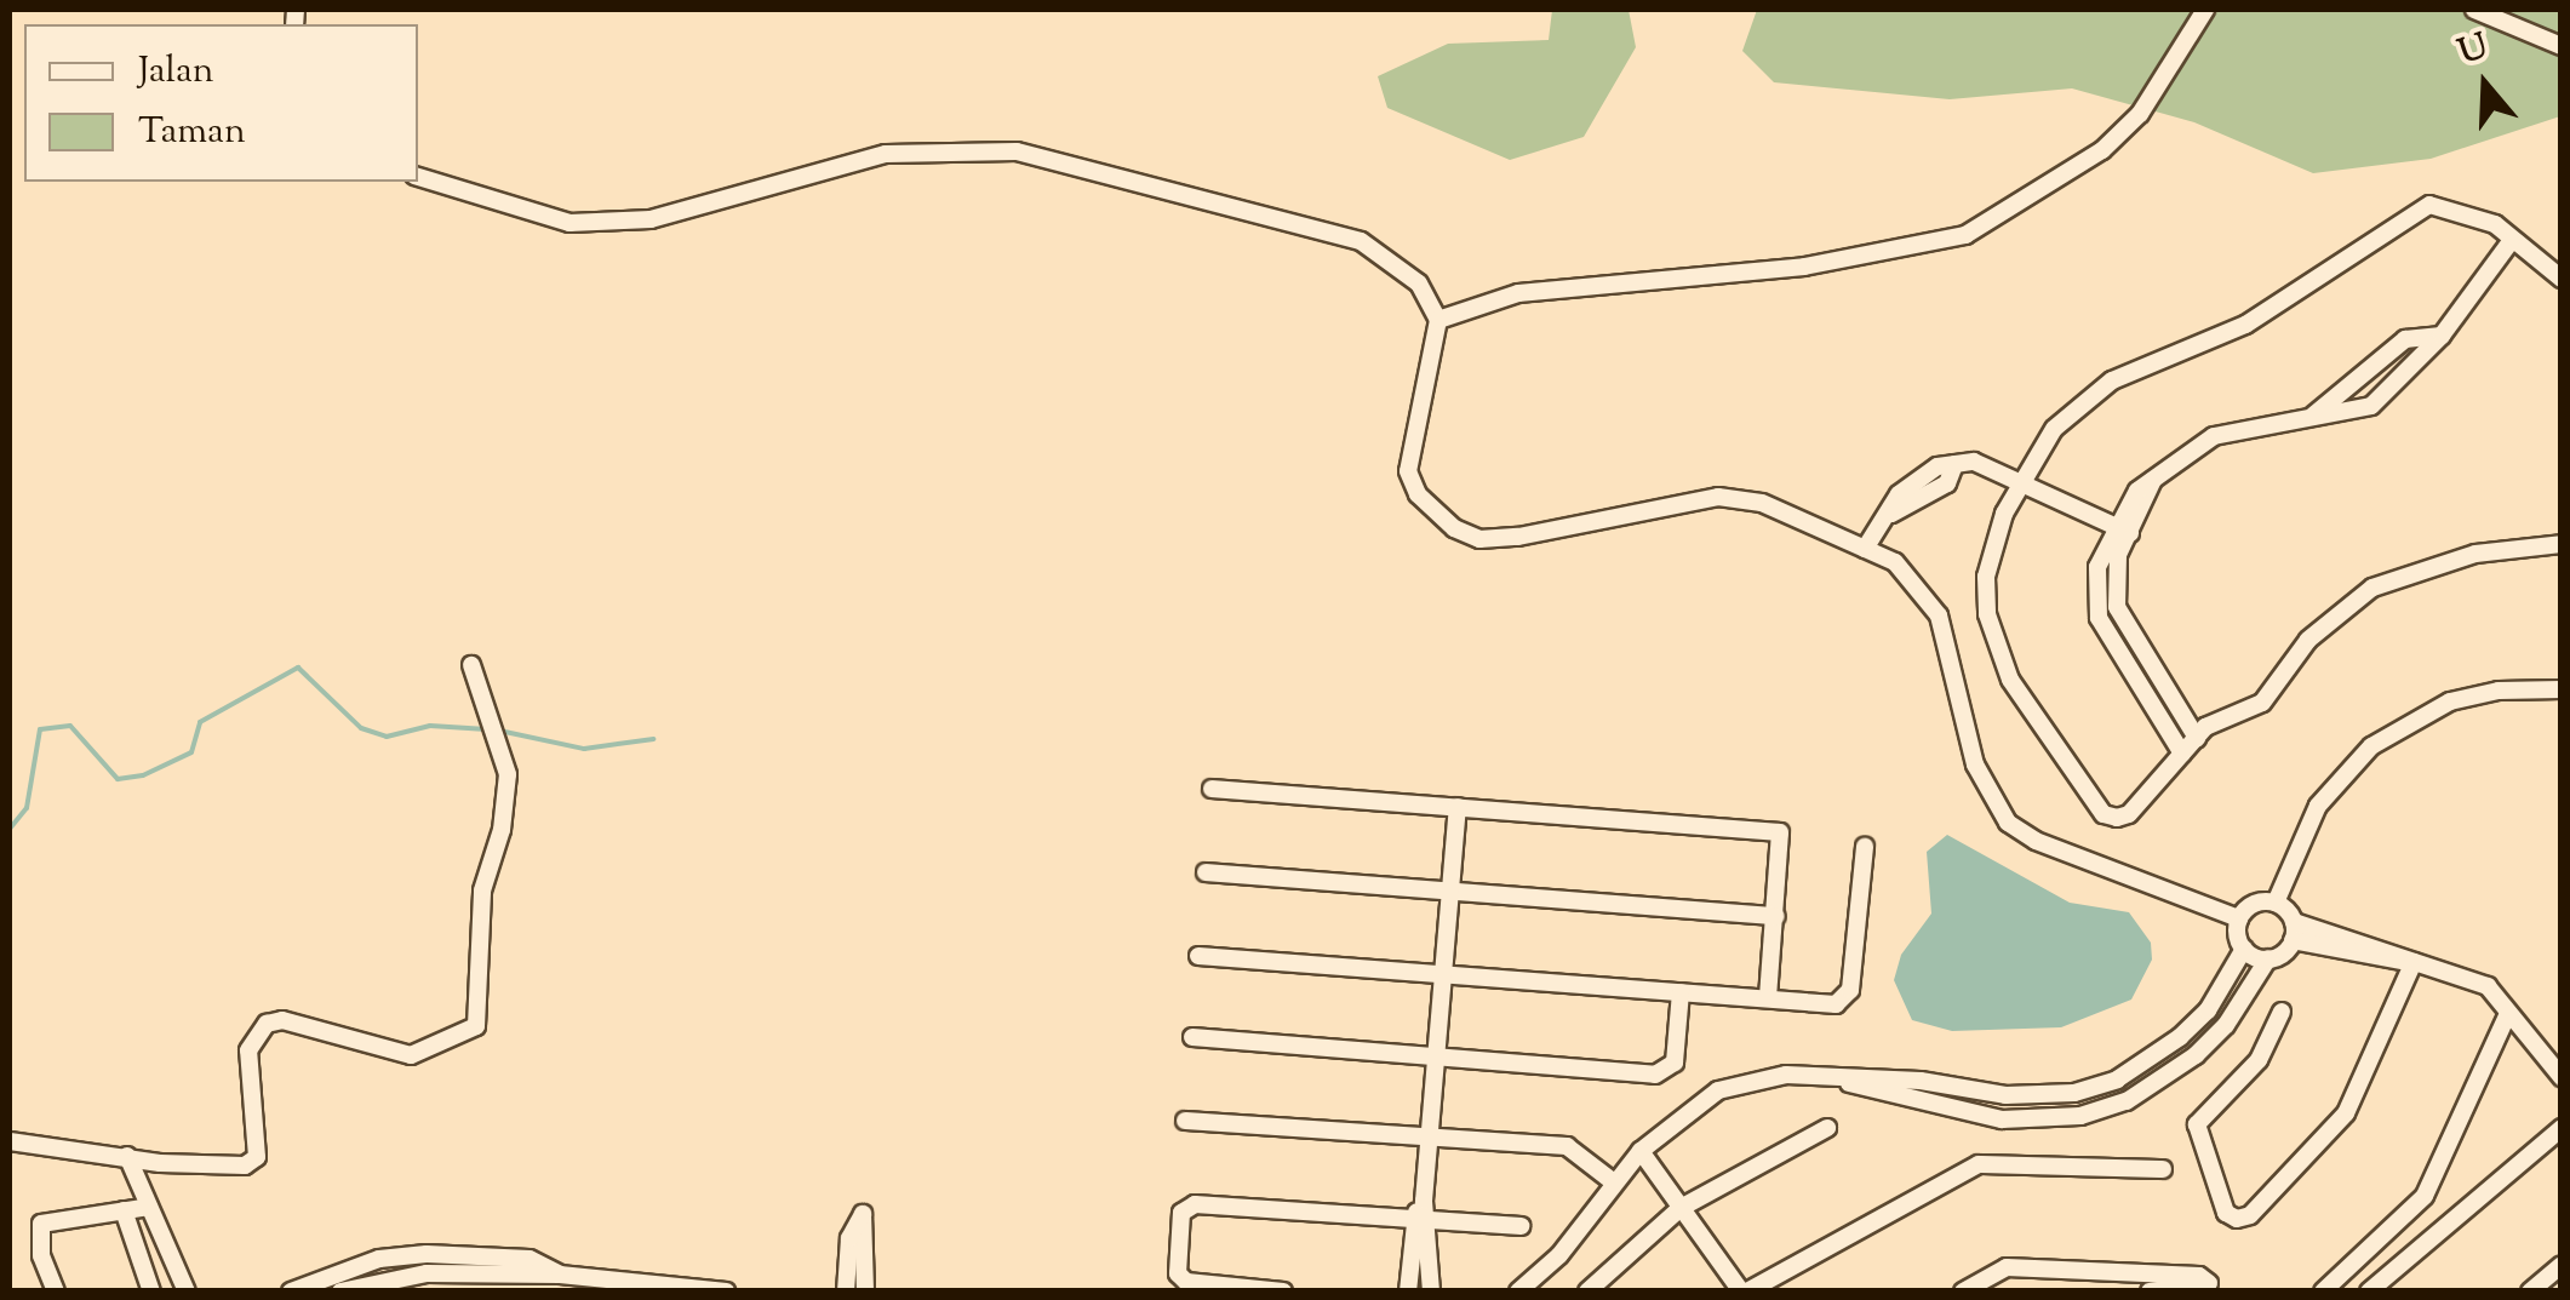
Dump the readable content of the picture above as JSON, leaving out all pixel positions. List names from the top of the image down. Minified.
{"legend":["Jalan","Taman"],"north":"top"}
